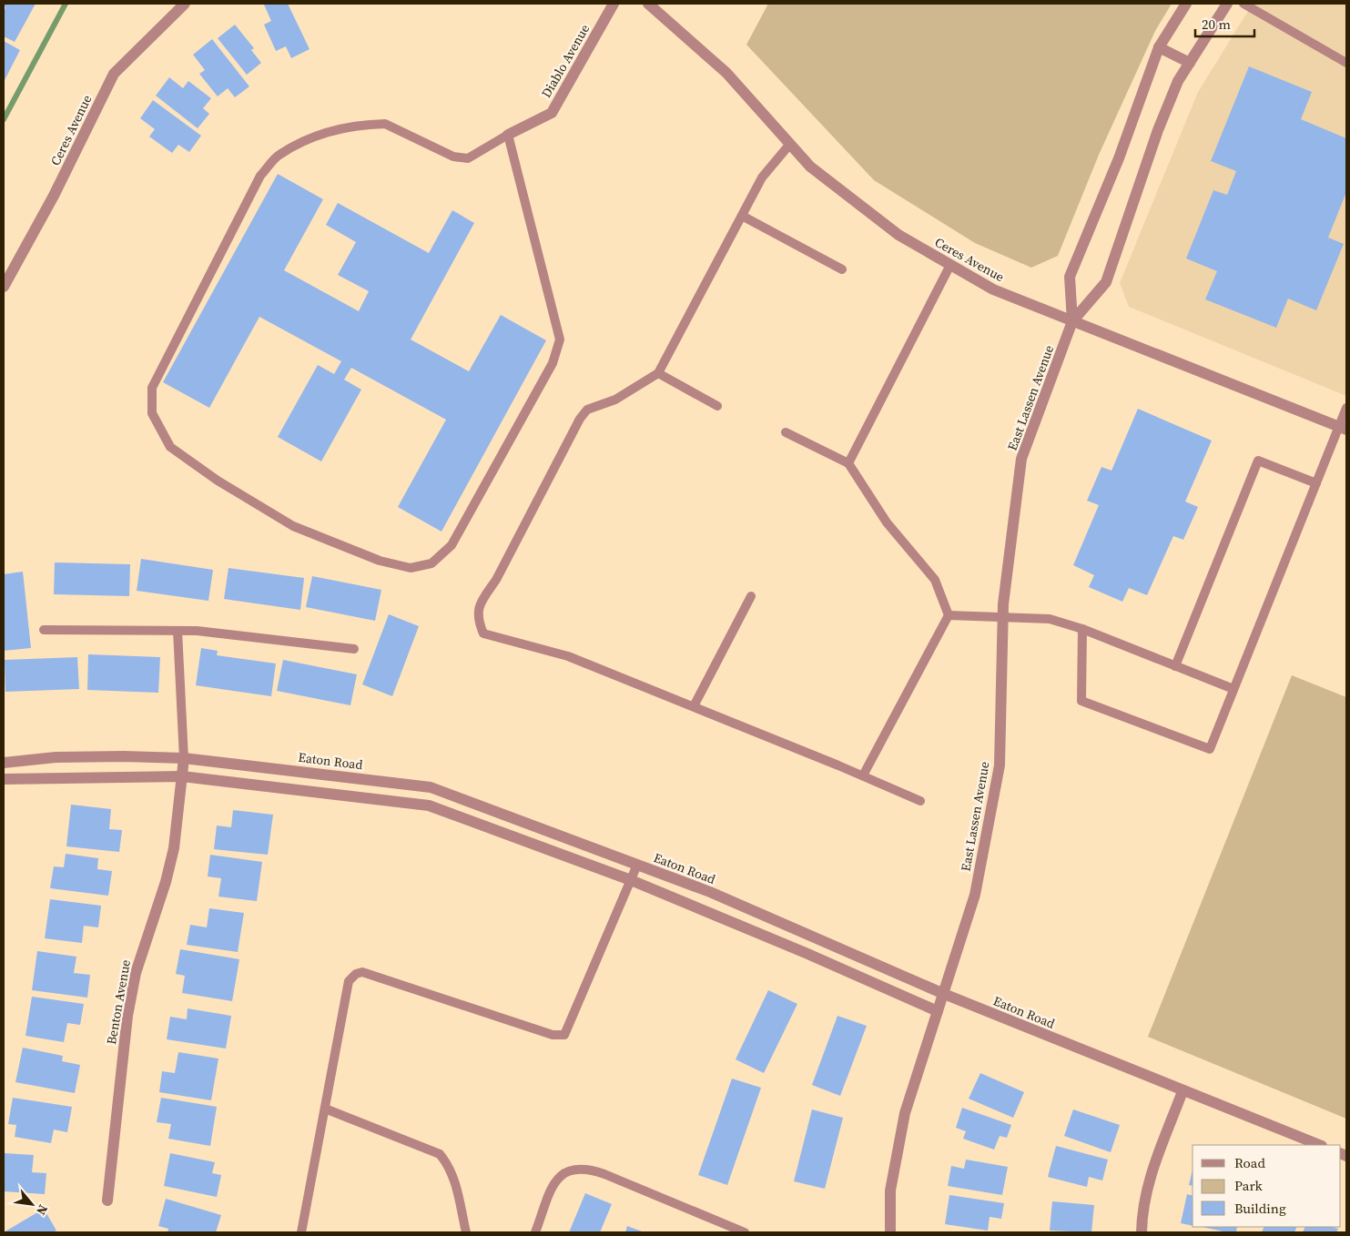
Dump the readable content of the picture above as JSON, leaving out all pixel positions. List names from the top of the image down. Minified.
{"streets":{"street":["Diablo Avenue","Ceres Avenue","East Lassen Avenue","Eaton Road","Benton Avenue"]},"crossings":[["Ceres Avenue","East Lassen Avenue"],["East Lassen Avenue","Eaton Road"],["Eaton Road","Benton Avenue"]],"legend":["Road","Park","Building"],"scale_bar":"20 m","north":"bottom right"}
